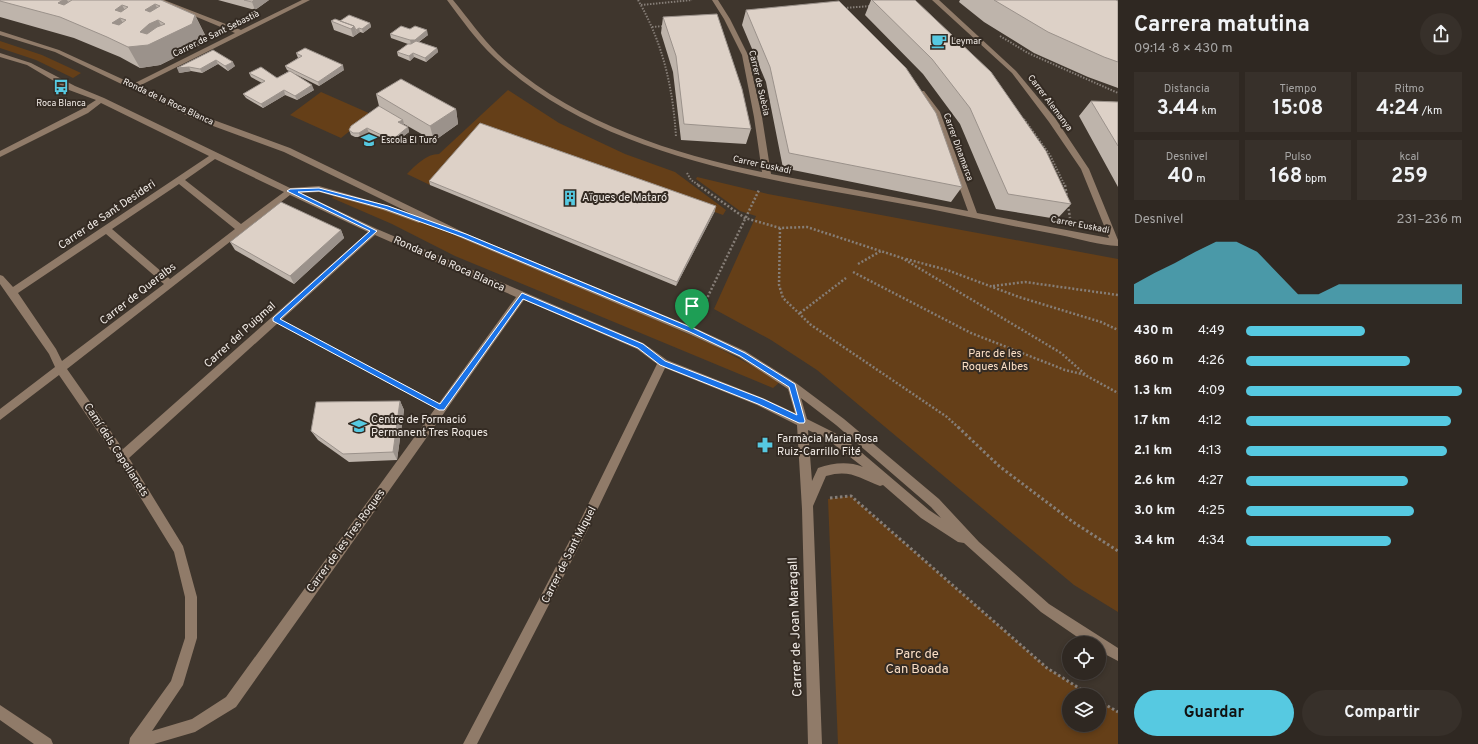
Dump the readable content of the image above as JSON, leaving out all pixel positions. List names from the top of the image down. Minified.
{"streets":{"street":["Carrer de Sant Sebastià","Carrer de Suècia","Ronda de la Roca Blanca","Carrer Alemanya","Carrer Dinamarca","Carrer Euskadi","Carrer de Sant Desideri","Carrer de Queralbs","Carrer del Puigmal","Camí dels Capellanets","Carrer de les Tres Roques","Carrer de Sant Miquel","Carrer de Joan Maragall"]},"crossings":[["Carrer de Sant Sebastià","Ronda de la Roca Blanca"],["Carrer de Suècia","Carrer Euskadi"],["Ronda de la Roca Blanca","Carrer de Sant Desideri"],["Ronda de la Roca Blanca","Carrer de Queralbs"],["Ronda de la Roca Blanca","Carrer del Puigmal"],["Ronda de la Roca Blanca","Carrer de les Tres Roques"],["Ronda de la Roca Blanca","Carrer de Sant Miquel"],["Ronda de la Roca Blanca","Carrer de Joan Maragall"],["Carrer Alemanya","Carrer Euskadi"],["Carrer Dinamarca","Carrer Euskadi"],["Carrer de Sant Desideri","Camí dels Capellanets"],["Carrer de Queralbs","Camí dels Capellanets"],["Carrer del Puigmal","Camí dels Capellanets"],["Camí dels Capellanets","Carrer de les Tres Roques"]],"parks":["Parc de les Roques Albes","Parc de Can Boada"],"places":{"cafe":["Leymar"],"bus stop":["Roca Blanca"],"school or university":["Escola El Turó","Centre de Formació Permanent Tres Roques"],"building":["Aïgues de Mataró"],"pharmacy":["Farmàcia Maria Rosa Ruiz-Carrillo Fité"]},"page":{"heading":["Carrera matutina","09:14 · 8 × 430 m"],"stats":[["Distancia","3.44 km"],["Tiempo","15:08"],["Ritmo","4:24 /km"],["Desnivel","40 m"],["Pulso","168 bpm"],["kcal","259"]],"chart":["Desnivel","231–236 m"],"list":[{"name":"430 m","note":"4:49"},{"name":"860 m","note":"4:26"},{"name":"1.3 km","note":"4:09"},{"name":"1.7 km","note":"4:12"},{"name":"2.1 km","note":"4:13"},{"name":"2.6 km","note":"4:27"},{"name":"3.0 km","note":"4:25"},{"name":"3.4 km","note":"4:34"}],"buttons":["Guardar","Compartir"]}}
